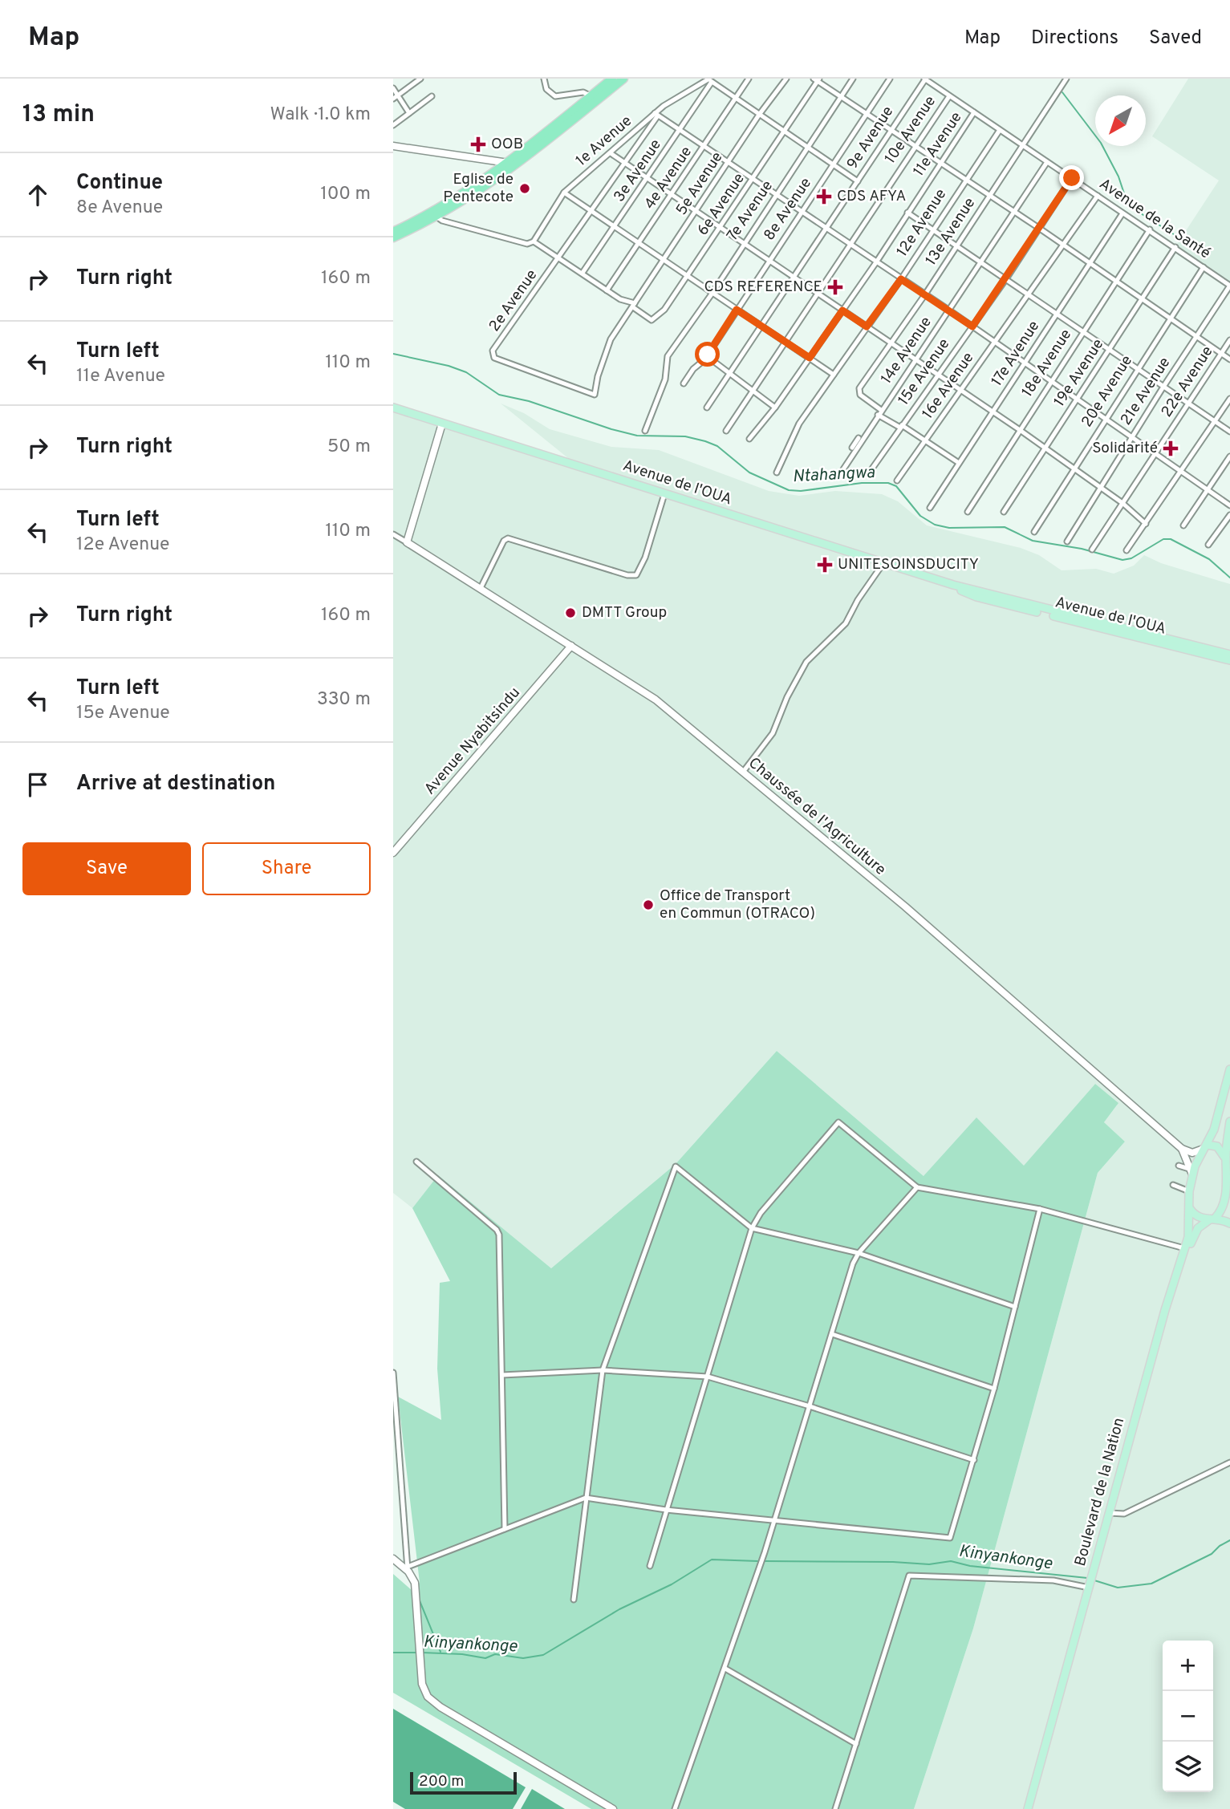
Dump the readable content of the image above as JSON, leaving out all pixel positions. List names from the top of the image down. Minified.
{"streets":{"main road":["Avenue de l'OUA","Boulevard de la Nation"],"street":["10e Avenue","9e Avenue","1e Avenue","11e Avenue","3e Avenue","4e Avenue","5e Avenue","6e Avenue","8e Avenue","7e Avenue","Avenue de la Santé","12e Avenue","13e Avenue","2e Avenue","14e Avenue","17e Avenue","18e Avenue","15e Avenue","19e Avenue","22e Avenue","16e Avenue","20e Avenue","21e Avenue","Avenue Nyabitsindu","Chaussée de l'Agriculture"]},"crossings":[["10e Avenue","Avenue de la Santé"],["9e Avenue","Avenue de la Santé"],["1e Avenue","3e Avenue"],["1e Avenue","2e Avenue"],["11e Avenue","Avenue de la Santé"],["5e Avenue","6e Avenue"],["5e Avenue","2e Avenue"],["6e Avenue","2e Avenue"],["Avenue de la Santé","12e Avenue"],["Avenue de la Santé","13e Avenue"],["Avenue de la Santé","14e Avenue"],["Avenue de la Santé","17e Avenue"],["Avenue de la Santé","18e Avenue"],["Avenue de la Santé","15e Avenue"],["Avenue de la Santé","19e Avenue"],["Avenue de la Santé","16e Avenue"],["Avenue de la Santé","20e Avenue"],["Avenue de la Santé","21e Avenue"],["13e Avenue","14e Avenue"],["Avenue Nyabitsindu","Chaussée de l'Agriculture"],["Chaussée de l'Agriculture","Boulevard de la Nation"]],"water":["Ntahangwa","Kinyankonge"],"places":{"health":["OOB","CDS AFYA","CDS REFERENCE","Solidarité","UNITESOINSDUCITY"],"other":["Eglise de Pentecote","DMTT Group","Office de Transport en Commun (OTRACO)"]},"scale_bar":"200 m","north":"bottom left","page":{"header":"Map","nav":["Map","Directions","Saved"],"heading":["13 min","Walk · 1.0 km"],"list":[["Continue","8e Avenue","100 m"],["Turn right","160 m"],["Turn left","11e Avenue","110 m"],["Turn right","50 m"],["Turn left","12e Avenue","110 m"],["Turn right","160 m"],["Turn left","15e Avenue","330 m"],"Arrive at destination"],"buttons":["Save","Share"],"map_buttons":["+","−"],"scale":"200 m"}}
